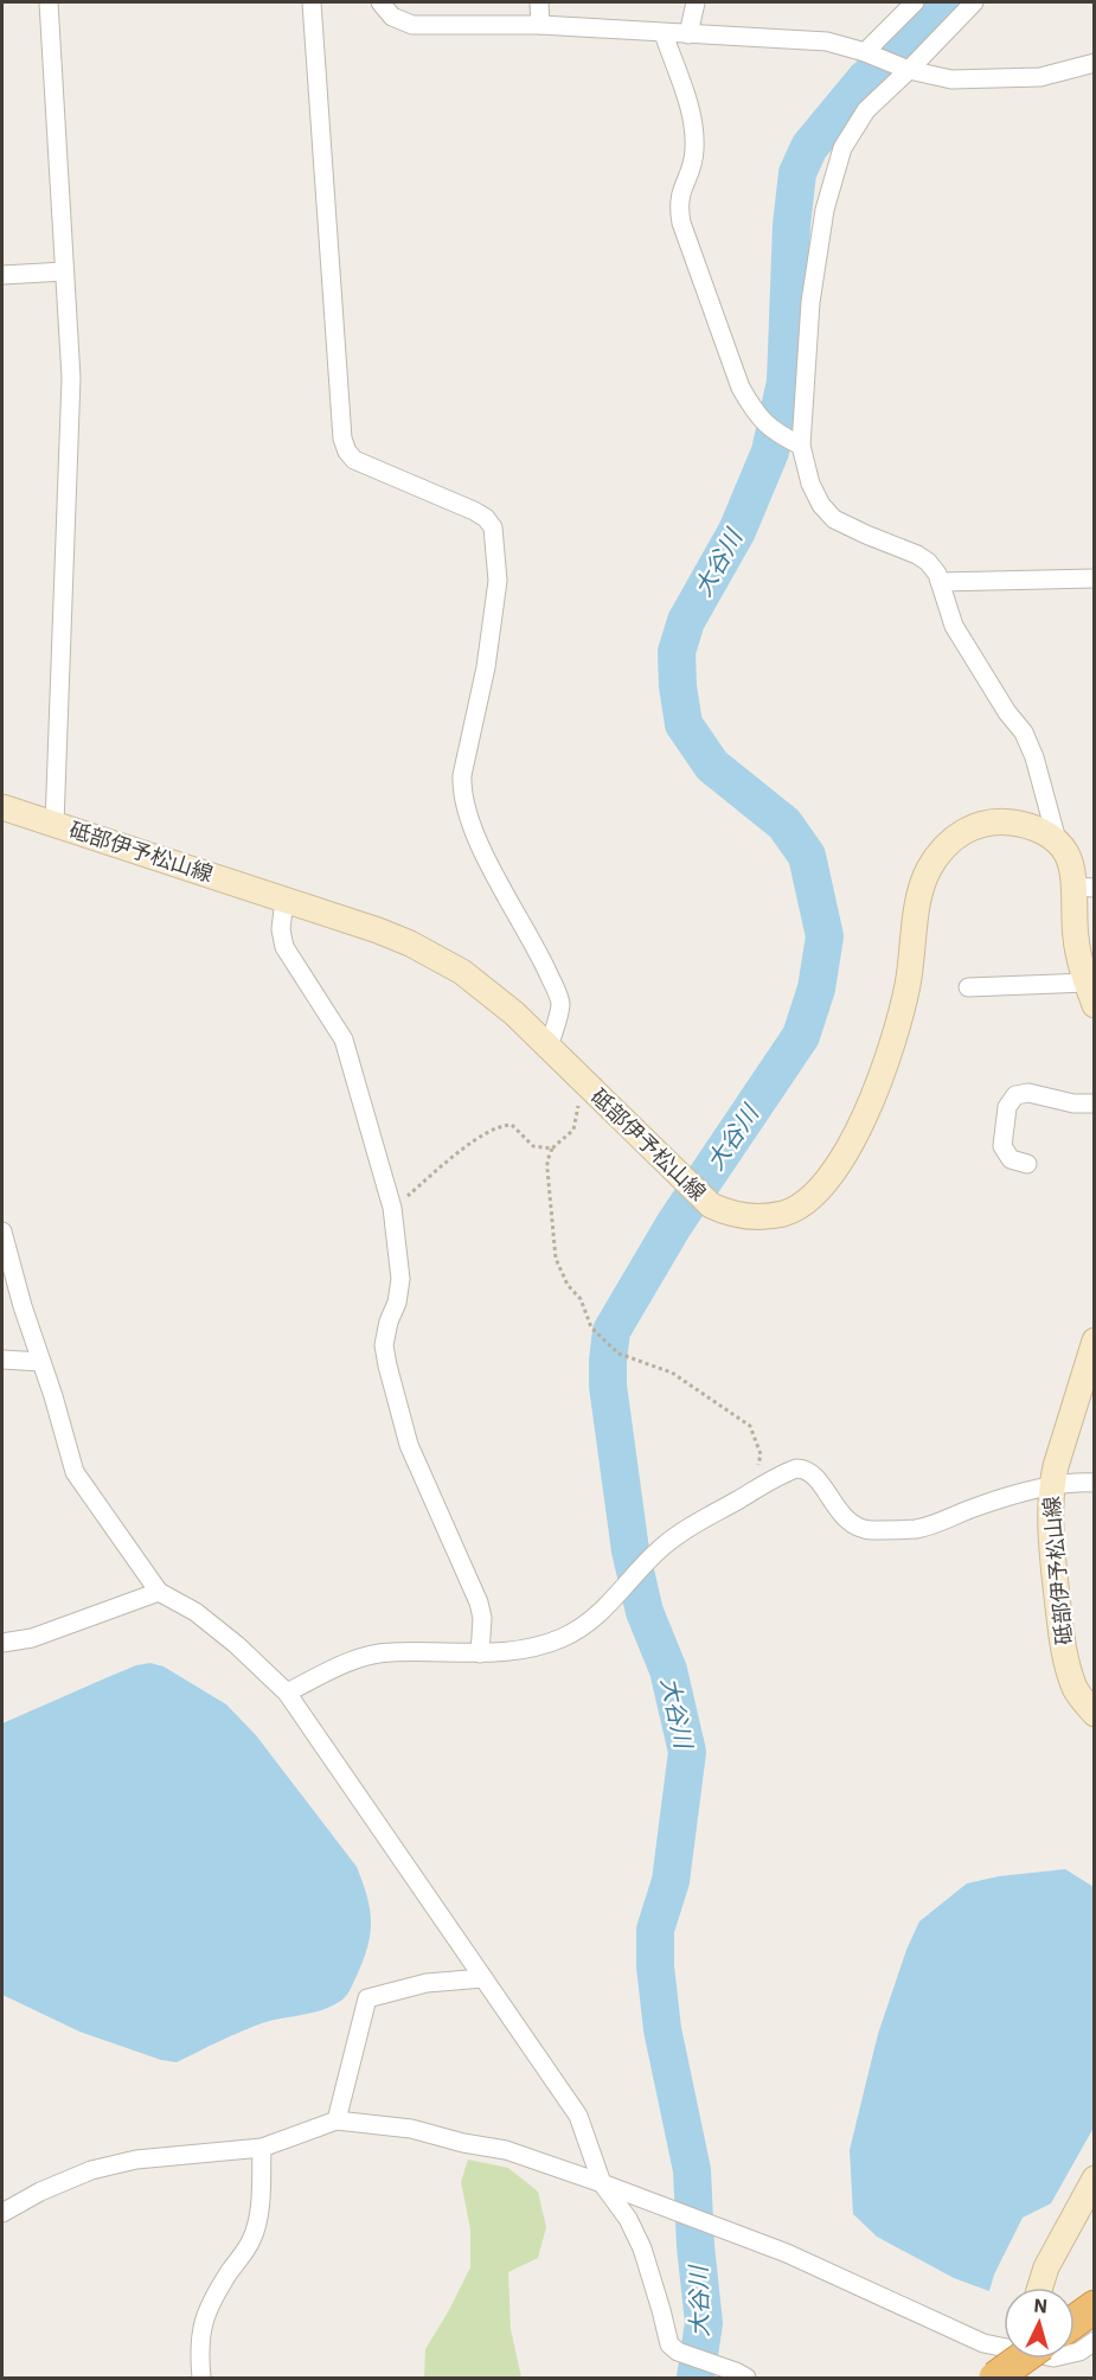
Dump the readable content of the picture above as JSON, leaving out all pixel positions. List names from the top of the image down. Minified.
{"streets":{"main road":["砥部伊予松山線"]},"water":["大谷川"],"north":"top"}
